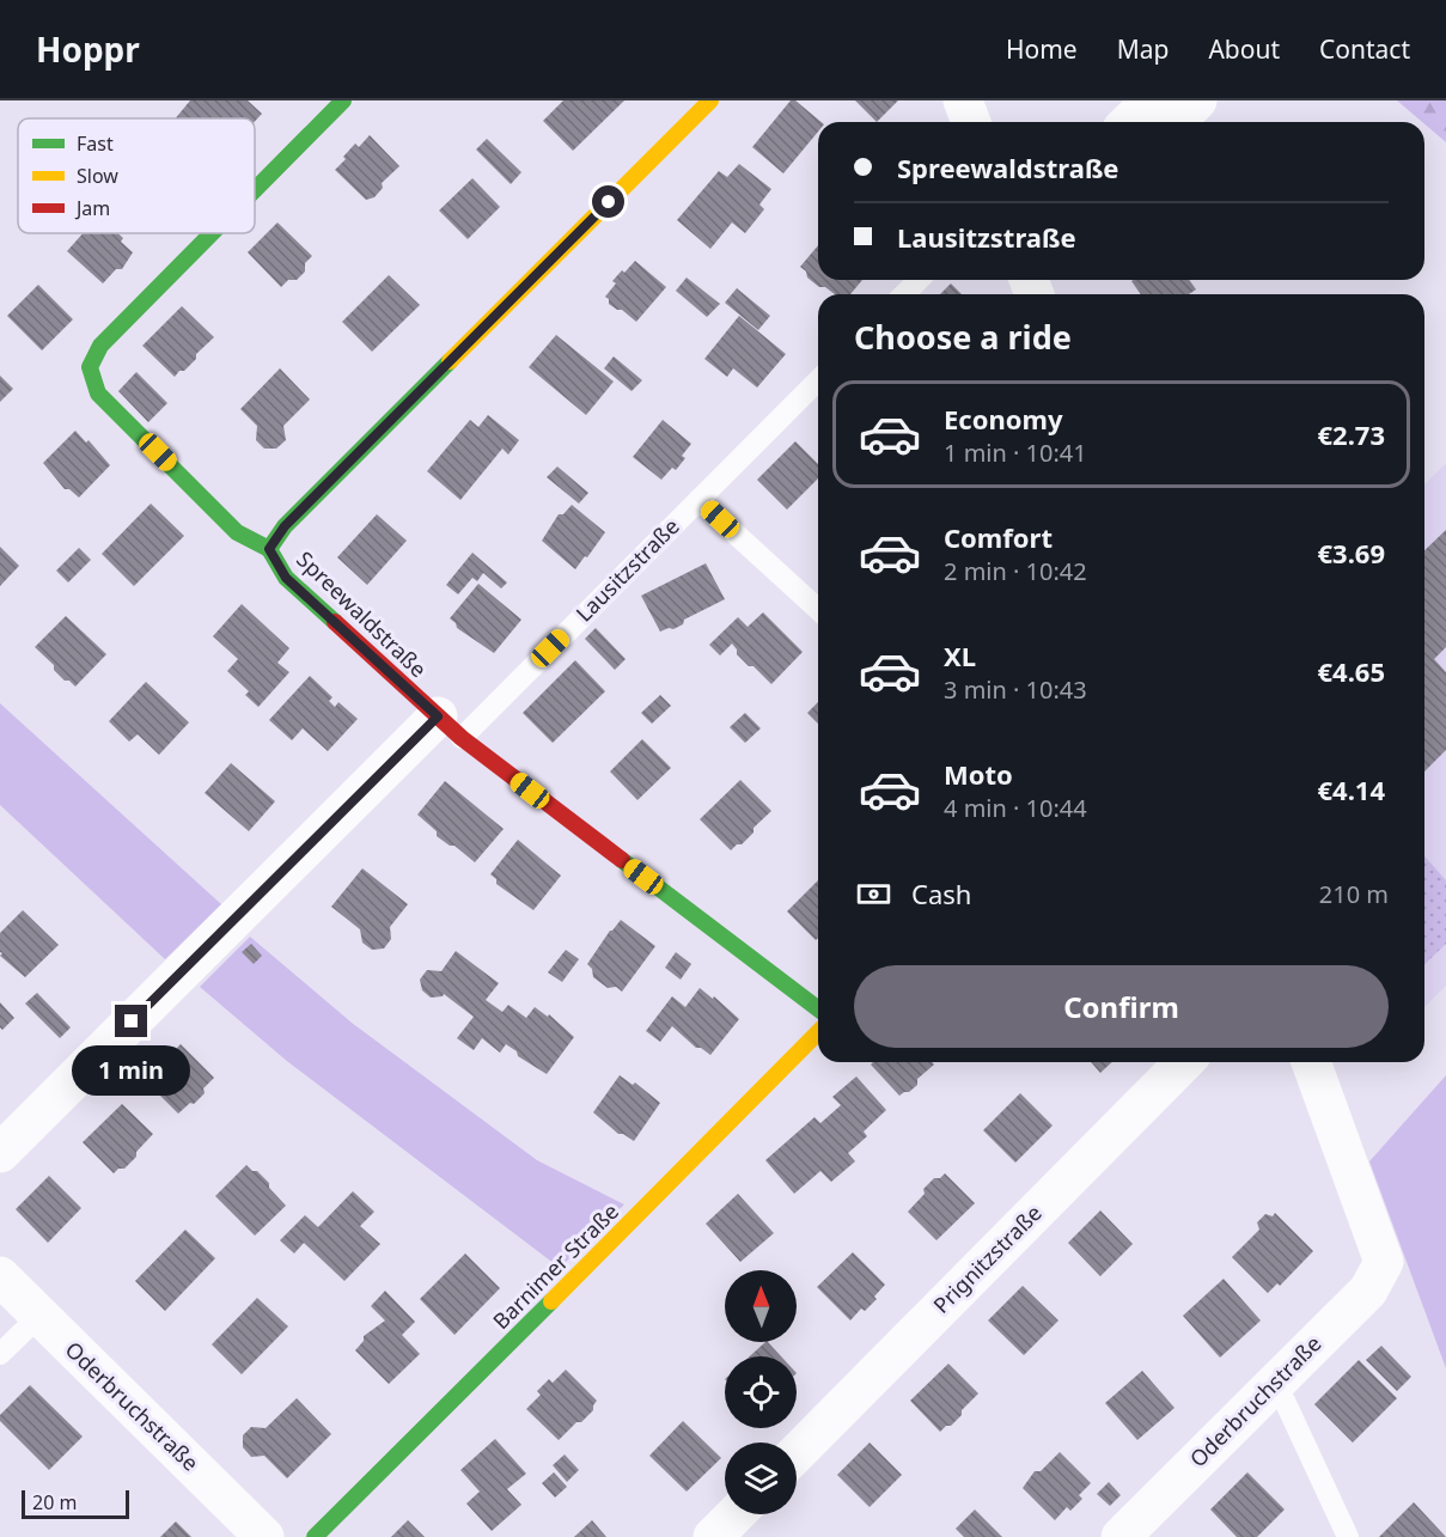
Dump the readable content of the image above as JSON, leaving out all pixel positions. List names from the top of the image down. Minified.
{"streets":{"street":["Lausitzstraße","Spreewaldstraße","Prignitzstraße","Barnimer Straße","Oderbruchstraße"]},"crossings":[["Lausitzstraße","Spreewaldstraße"]],"legend":["Fast","Slow","Jam"],"scale_bar":"20 m","north":"top","page":{"header":"Hoppr","nav":["Home","Map","About","Contact"],"banner":["Spreewaldstraße","Lausitzstraße"],"heading":"Choose a ride","list":[{"name":"Economy","note":"1 min · 10:41","value":"€2.73"},{"name":"Comfort","note":"2 min · 10:42","value":"€3.69"},{"name":"XL","note":"3 min · 10:43","value":"€4.65"},{"name":"Moto","note":"4 min · 10:44","value":"€4.14"}],"pay":["Cash","210 m"],"buttons":"Confirm","bubble":"1 min","scale":"20 m"}}
